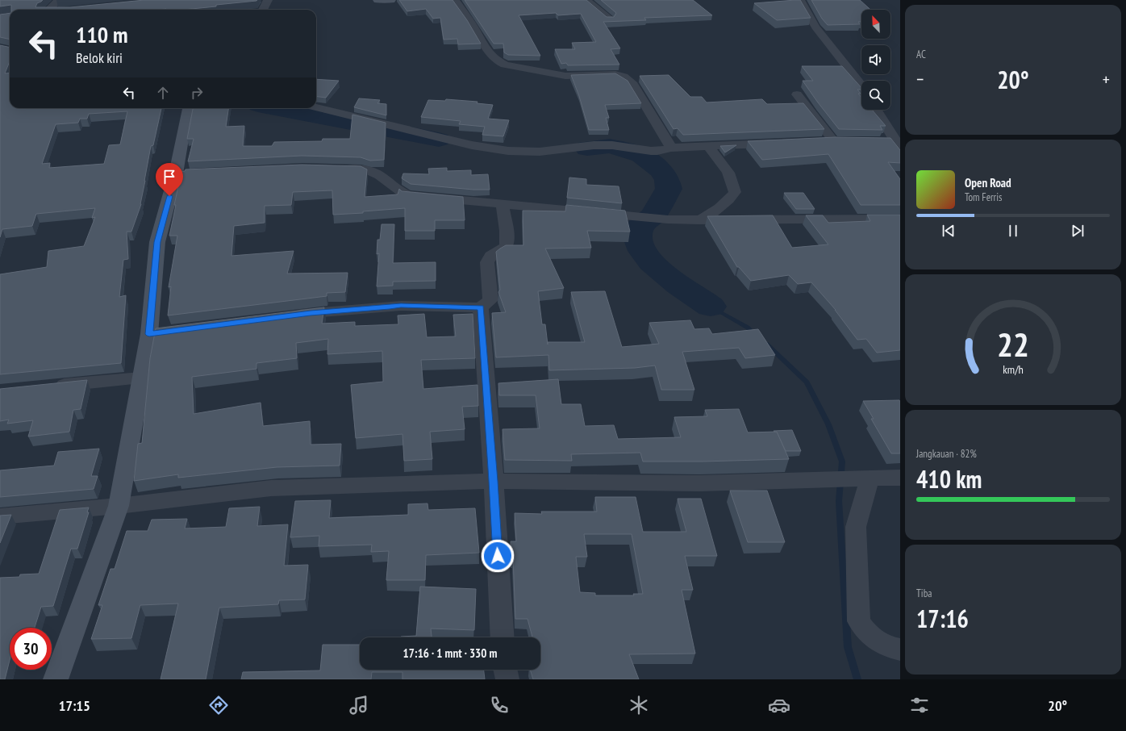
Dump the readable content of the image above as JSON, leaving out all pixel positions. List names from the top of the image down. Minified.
{"north":"top left","page":{"tile":["AC",["Jangkauan · 82%","410 km"],["Tiba","17:16"]],"turn":["110 m","Belok kiri"],"heat":["−","20°","+"],"song":["Open Road","Tom Ferris"],"limit":"30","trip":"17:16 · 1 mnt · 330 m","tabs":["17:15","20°"],"gauge":["22","km/h"]}}
